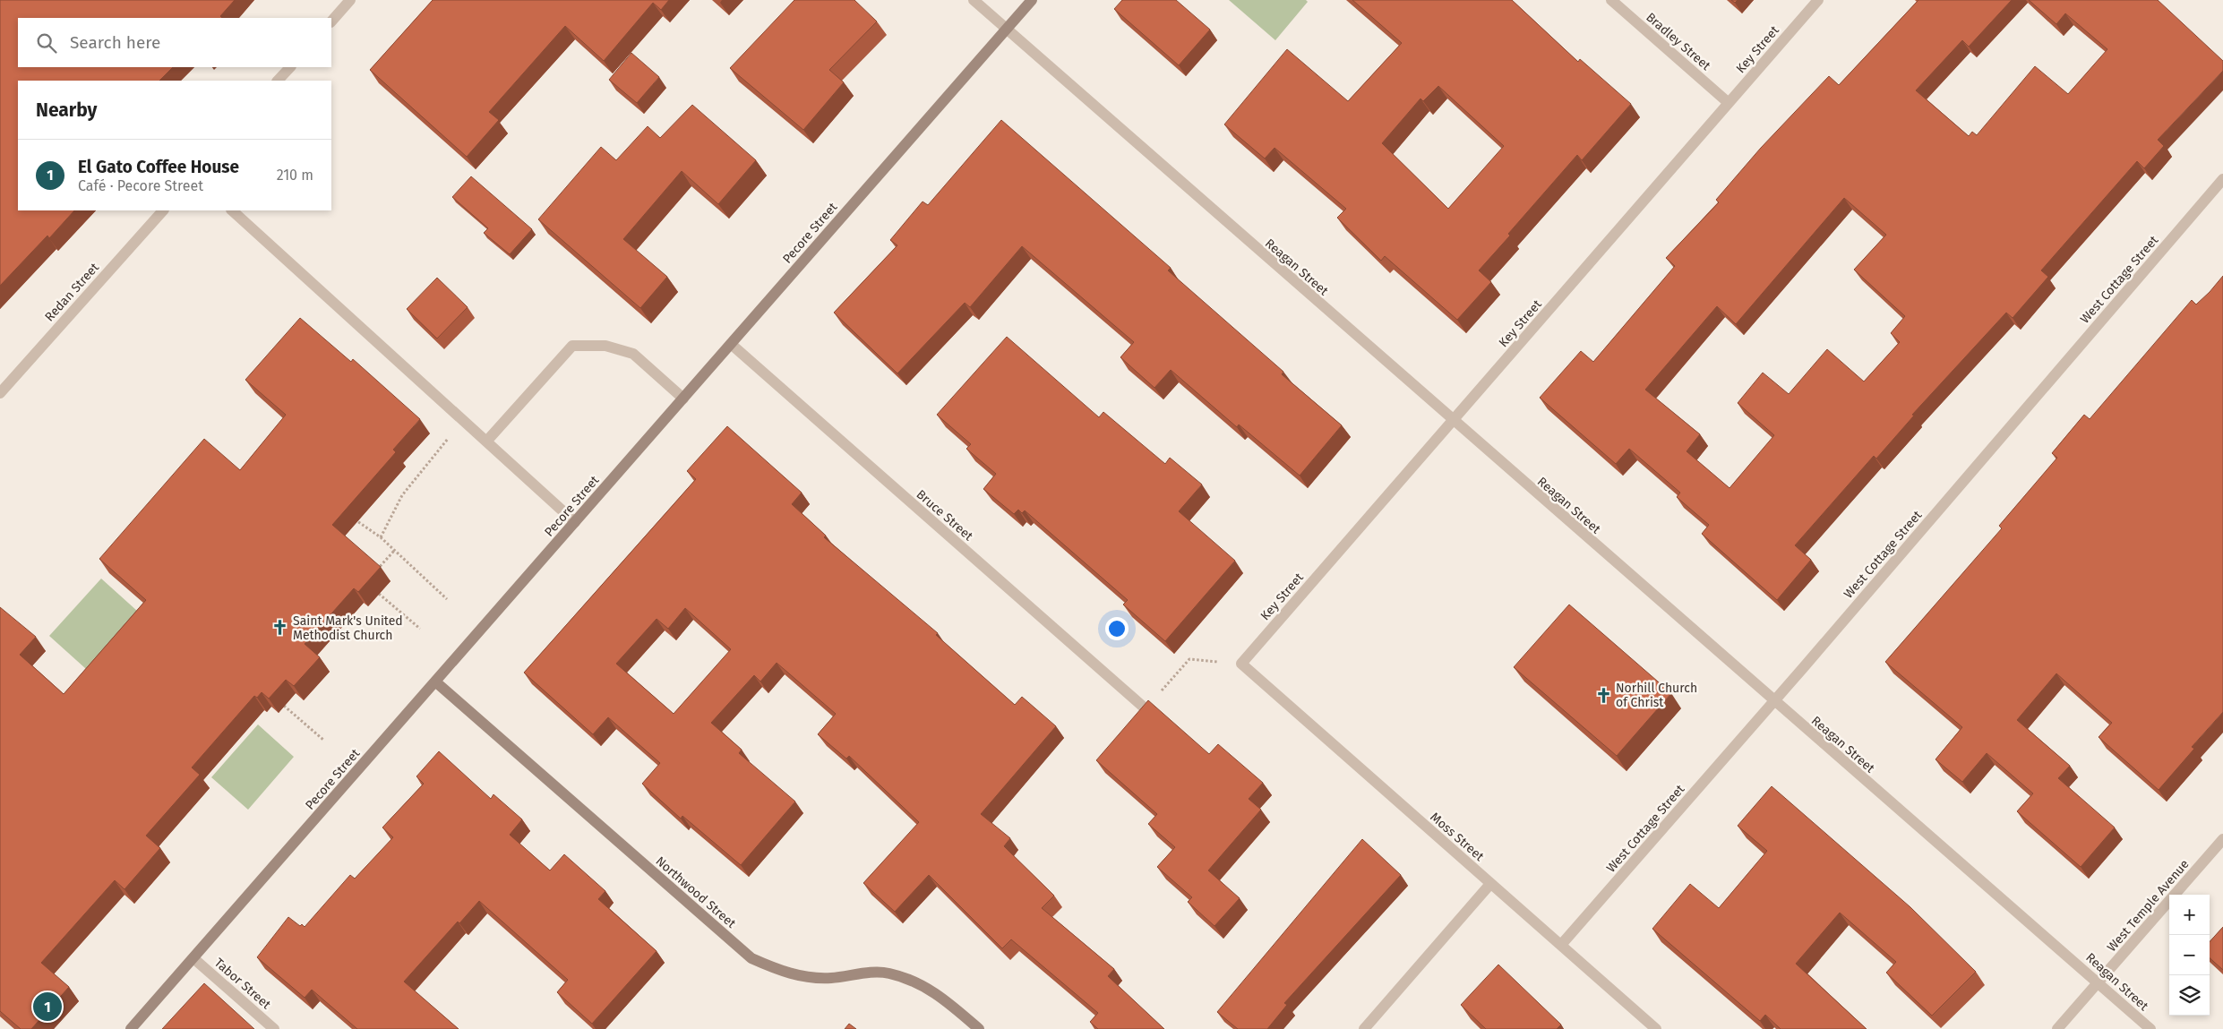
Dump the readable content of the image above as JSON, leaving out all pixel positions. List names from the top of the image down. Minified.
{"streets":{"street":["Bradley Street","Key Street","Pecore Street","Reagan Street","West Cottage Street","Redan Street","Bruce Street","Moss Street","Northwood Street","West Temple Avenue","Tabor Street"]},"crossings":[["Bradley Street","Key Street"],["Key Street","Reagan Street"],["Key Street","Moss Street"],["Pecore Street","Reagan Street"],["Pecore Street","Bruce Street"],["Pecore Street","Northwood Street"],["Pecore Street","Tabor Street"],["Reagan Street","West Cottage Street"],["Reagan Street","West Temple Avenue"],["West Cottage Street","Moss Street"]],"places":{"church":["Saint Mark's United Methodist Church","Norhill Church of Christ"]},"page":{"search":"Search here","heading":"Nearby","list":[{"mark":"1","name":"El Gato Coffee House","note":"Café · Pecore Street","value":"210 m"}],"map_buttons":["+","−"],"pins":"1"}}
